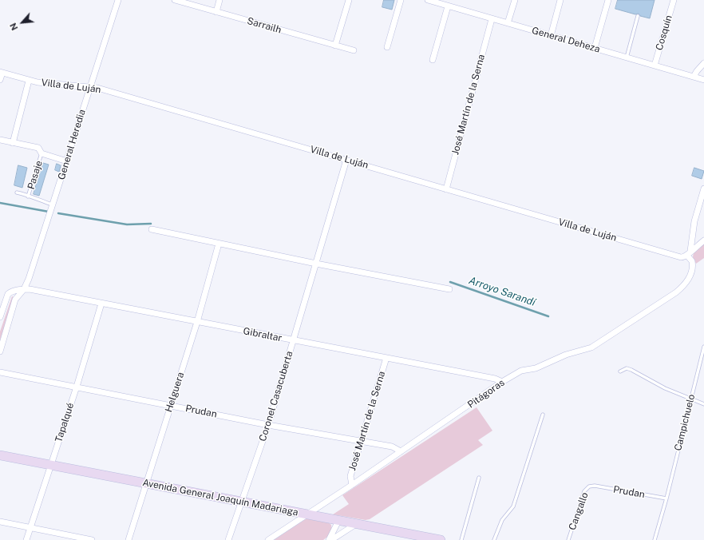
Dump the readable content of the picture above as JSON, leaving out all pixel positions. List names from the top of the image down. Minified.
{"streets":{"main road":["Avenida General Joaquín Madariaga"],"street":["Sarrailh","Cosquín","General Deheza","Villa de Luján","José Martín de la Serna","General Heredia","Pasaje","Gibraltar","Helguera","Pitágoras","Coronel Casacuberta","Prudan","Tapalqué"],"lane":["Campichuelo","Cangallo"]},"crossings":[["Cosquín","General Deheza"],["General Deheza","José Martín de la Serna"],["Villa de Luján","José Martín de la Serna"],["Villa de Luján","General Heredia"],["Villa de Luján","Pitágoras"],["Villa de Luján","Coronel Casacuberta"],["José Martín de la Serna","Gibraltar"],["José Martín de la Serna","Pitágoras"],["José Martín de la Serna","Prudan"],["General Heredia","Pasaje"],["General Heredia","Gibraltar"],["Gibraltar","Helguera"],["Gibraltar","Pitágoras"],["Gibraltar","Coronel Casacuberta"],["Gibraltar","Tapalqué"],["Helguera","Prudan"],["Helguera","Avenida General Joaquín Madariaga"],["Pitágoras","Prudan"],["Pitágoras","Avenida General Joaquín Madariaga"],["Coronel Casacuberta","Prudan"],["Coronel Casacuberta","Avenida General Joaquín Madariaga"],["Prudan","Tapalqué"],["Prudan","Campichuelo"],["Prudan","Cangallo"],["Tapalqué","Avenida General Joaquín Madariaga"]],"water":["Arroyo Sarandí"],"north":"bottom left"}
